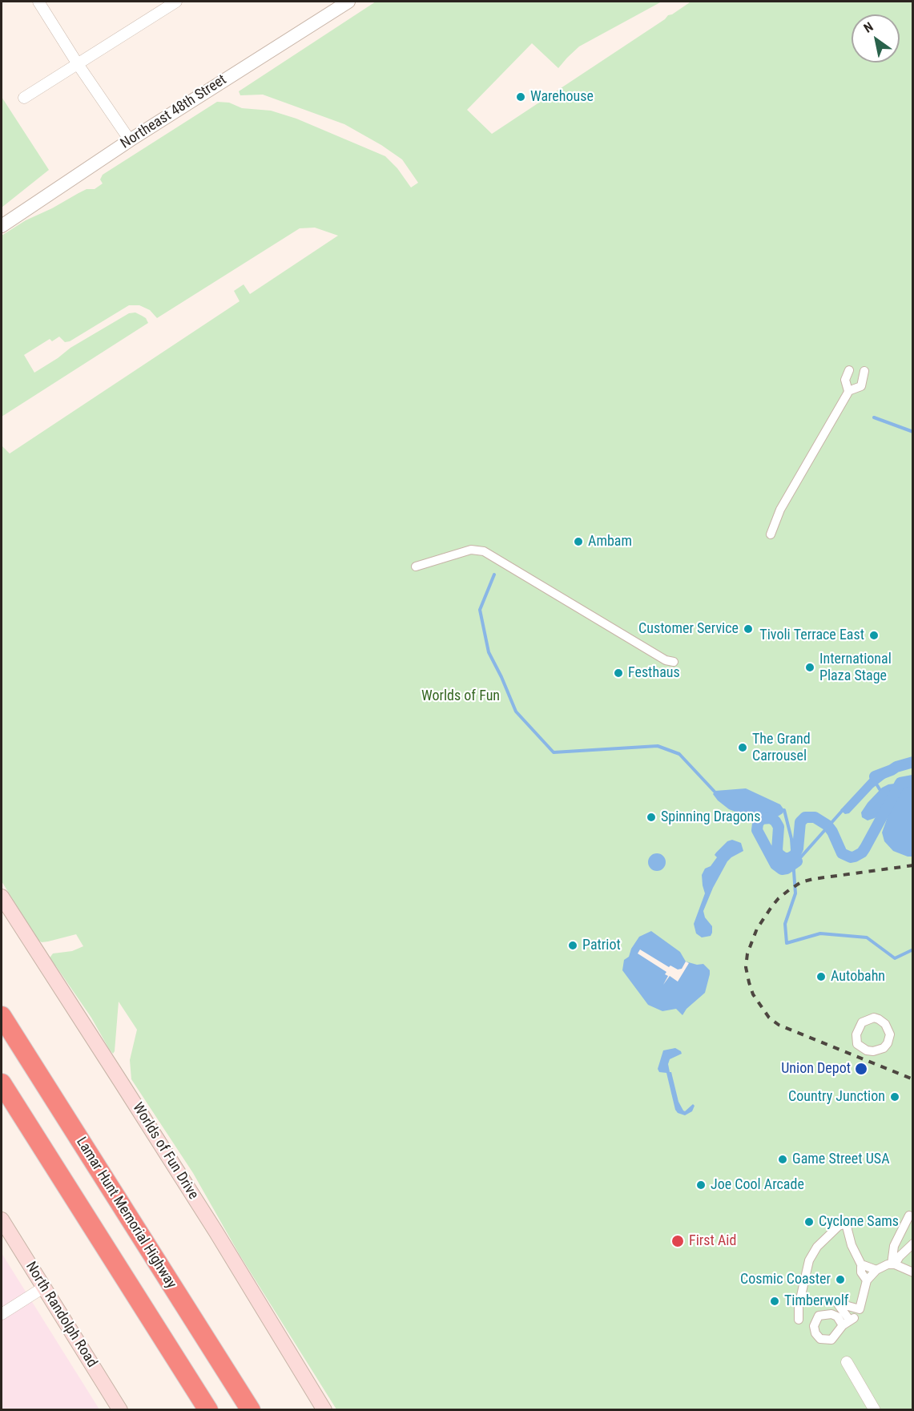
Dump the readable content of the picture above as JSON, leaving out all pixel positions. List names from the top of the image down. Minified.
{"streets":{"highway":["Lamar Hunt Memorial Highway"],"main road":["Worlds of Fun Drive","North Randolph Road"],"street":["Northeast 48th Street"]},"parks":["Worlds of Fun"],"places":["Warehouse","Ambam","Customer Service","Tivoli Terrace East","International Plaza Stage","Festhaus","The Grand Carrousel","Spinning Dragons","Patriot","Autobahn","Union Depot","Country Junction","Game Street USA","Joe Cool Arcade","Cyclone Sams","First Aid","Cosmic Coaster","Timberwolf"],"north":"top left"}
